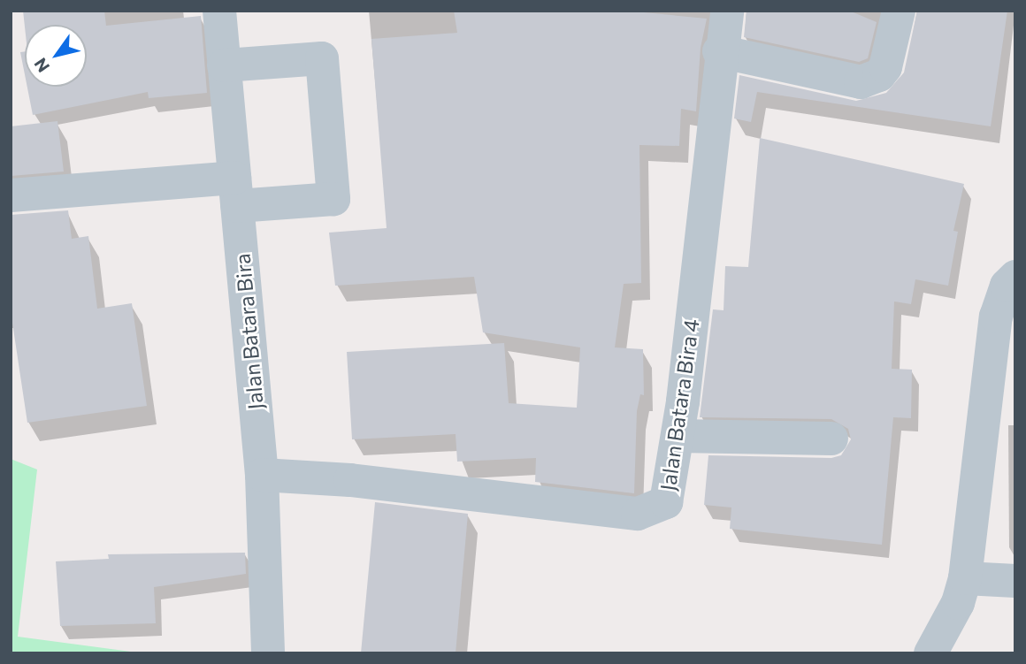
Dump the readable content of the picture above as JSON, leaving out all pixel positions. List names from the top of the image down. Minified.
{"streets":{"street":["Jalan Batara Bira","Jalan Batara Bira 4"]},"crossings":[["Jalan Batara Bira","Jalan Batara Bira 4"]],"north":"bottom left"}
